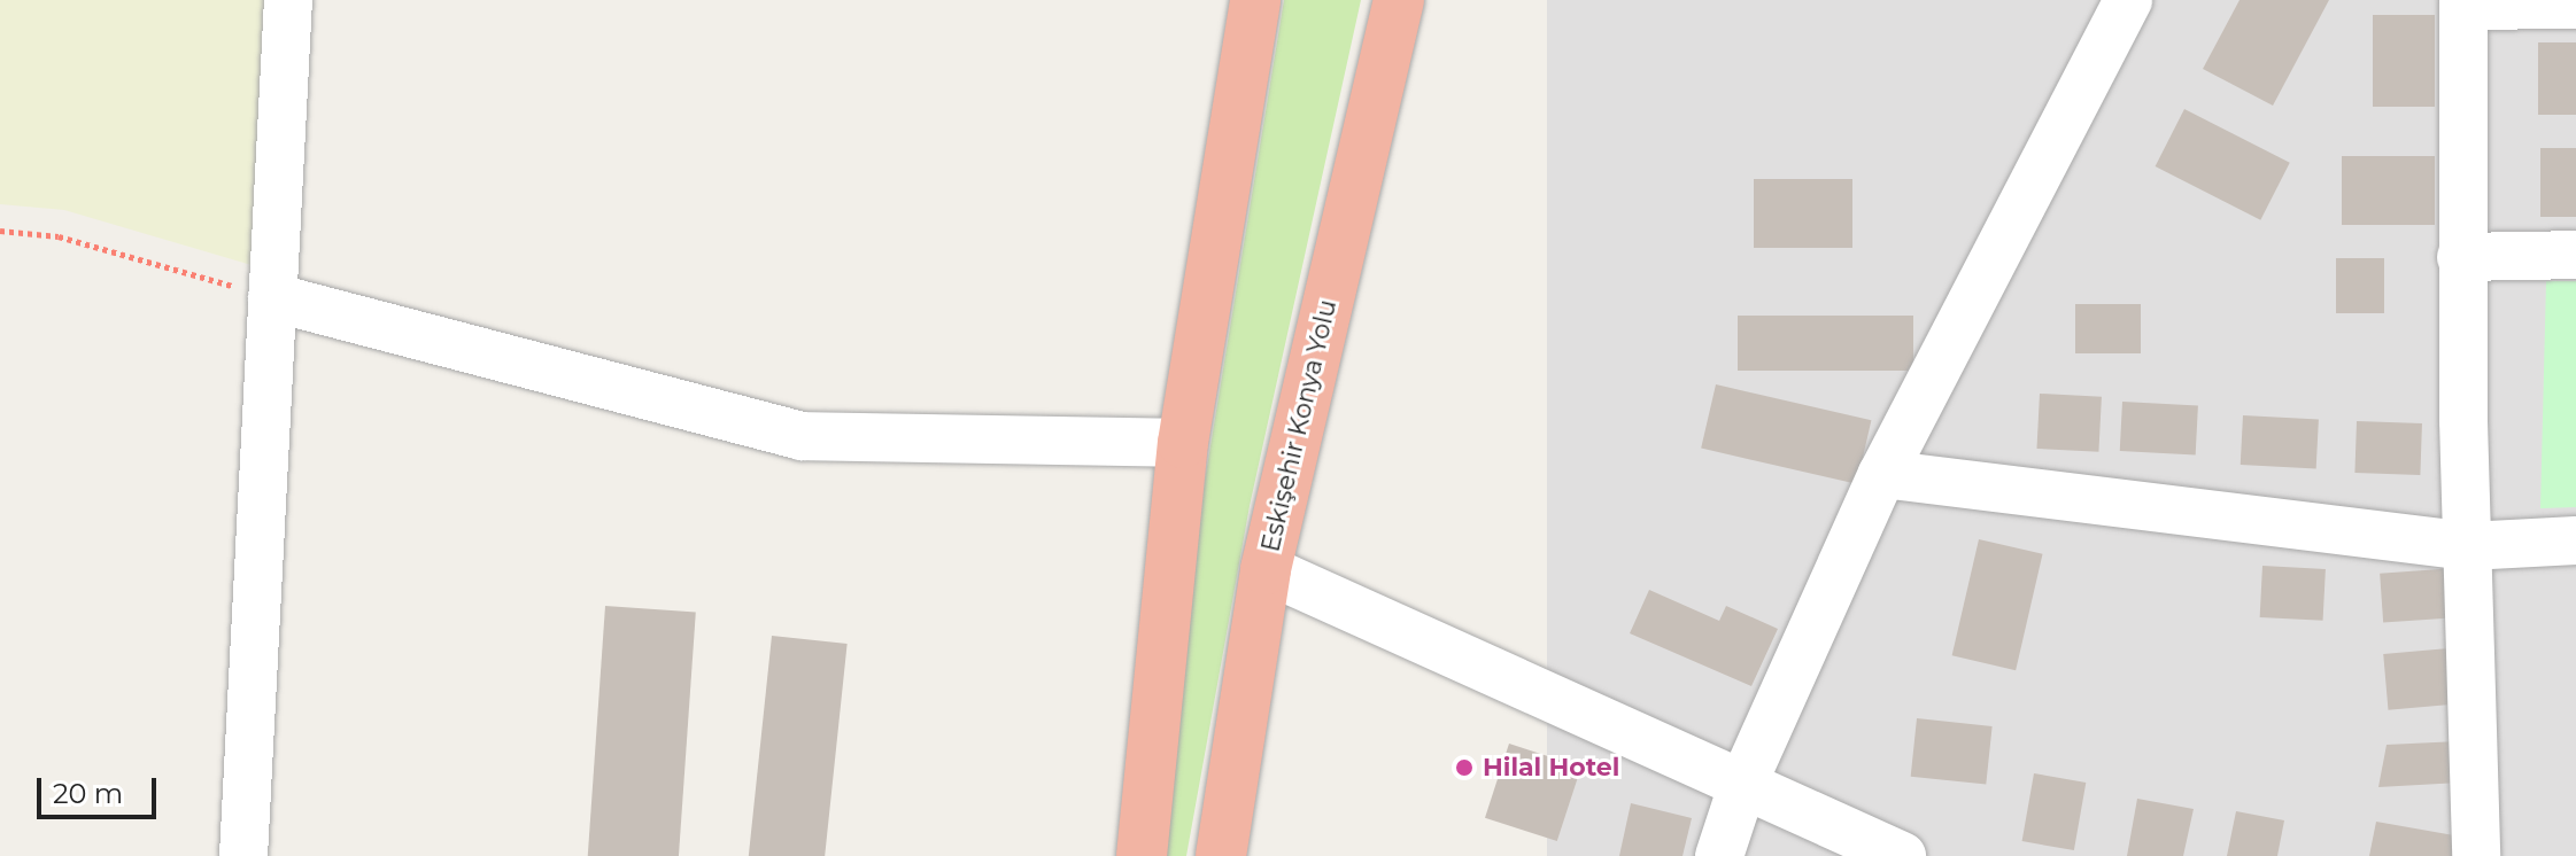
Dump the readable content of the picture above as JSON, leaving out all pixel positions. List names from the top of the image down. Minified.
{"streets":{"highway":["Eskişehir Konya Yolu"]},"places":["Hilal Hotel"],"scale_bar":"20 m"}
